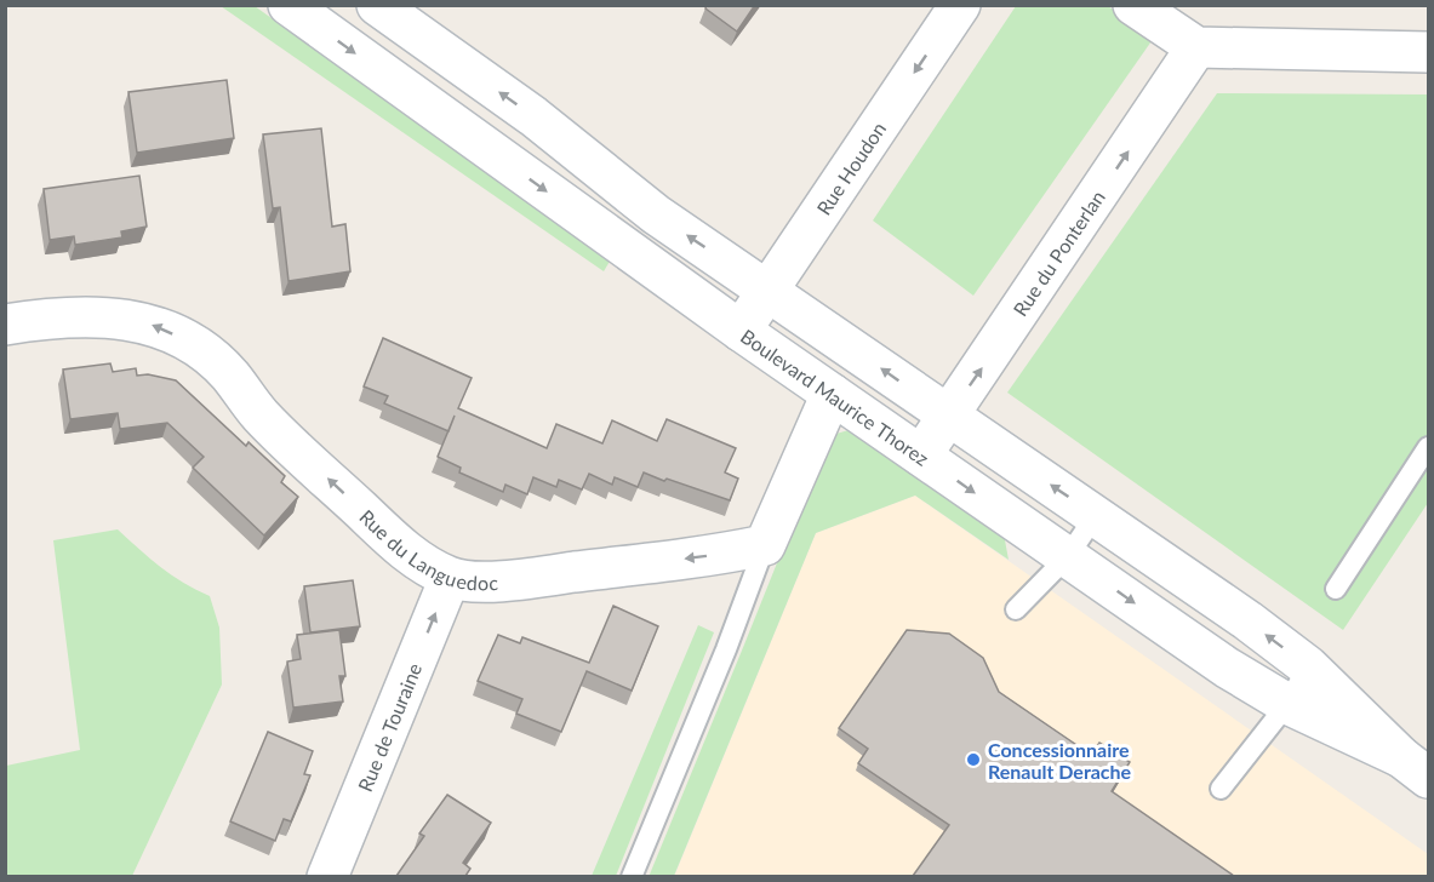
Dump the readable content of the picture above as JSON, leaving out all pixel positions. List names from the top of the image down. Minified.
{"streets":{"street":["Rue Houdon","Rue du Ponterlan","Boulevard Maurice Thorez","Rue du Languedoc","Rue de Touraine"]},"crossings":[["Rue Houdon","Boulevard Maurice Thorez"],["Rue du Ponterlan","Boulevard Maurice Thorez"],["Rue du Languedoc","Rue de Touraine"]],"one_way":["Rue Houdon","Rue du Ponterlan","Rue du Languedoc","Rue de Touraine"],"places":["Concessionnaire Renault Derache"]}
